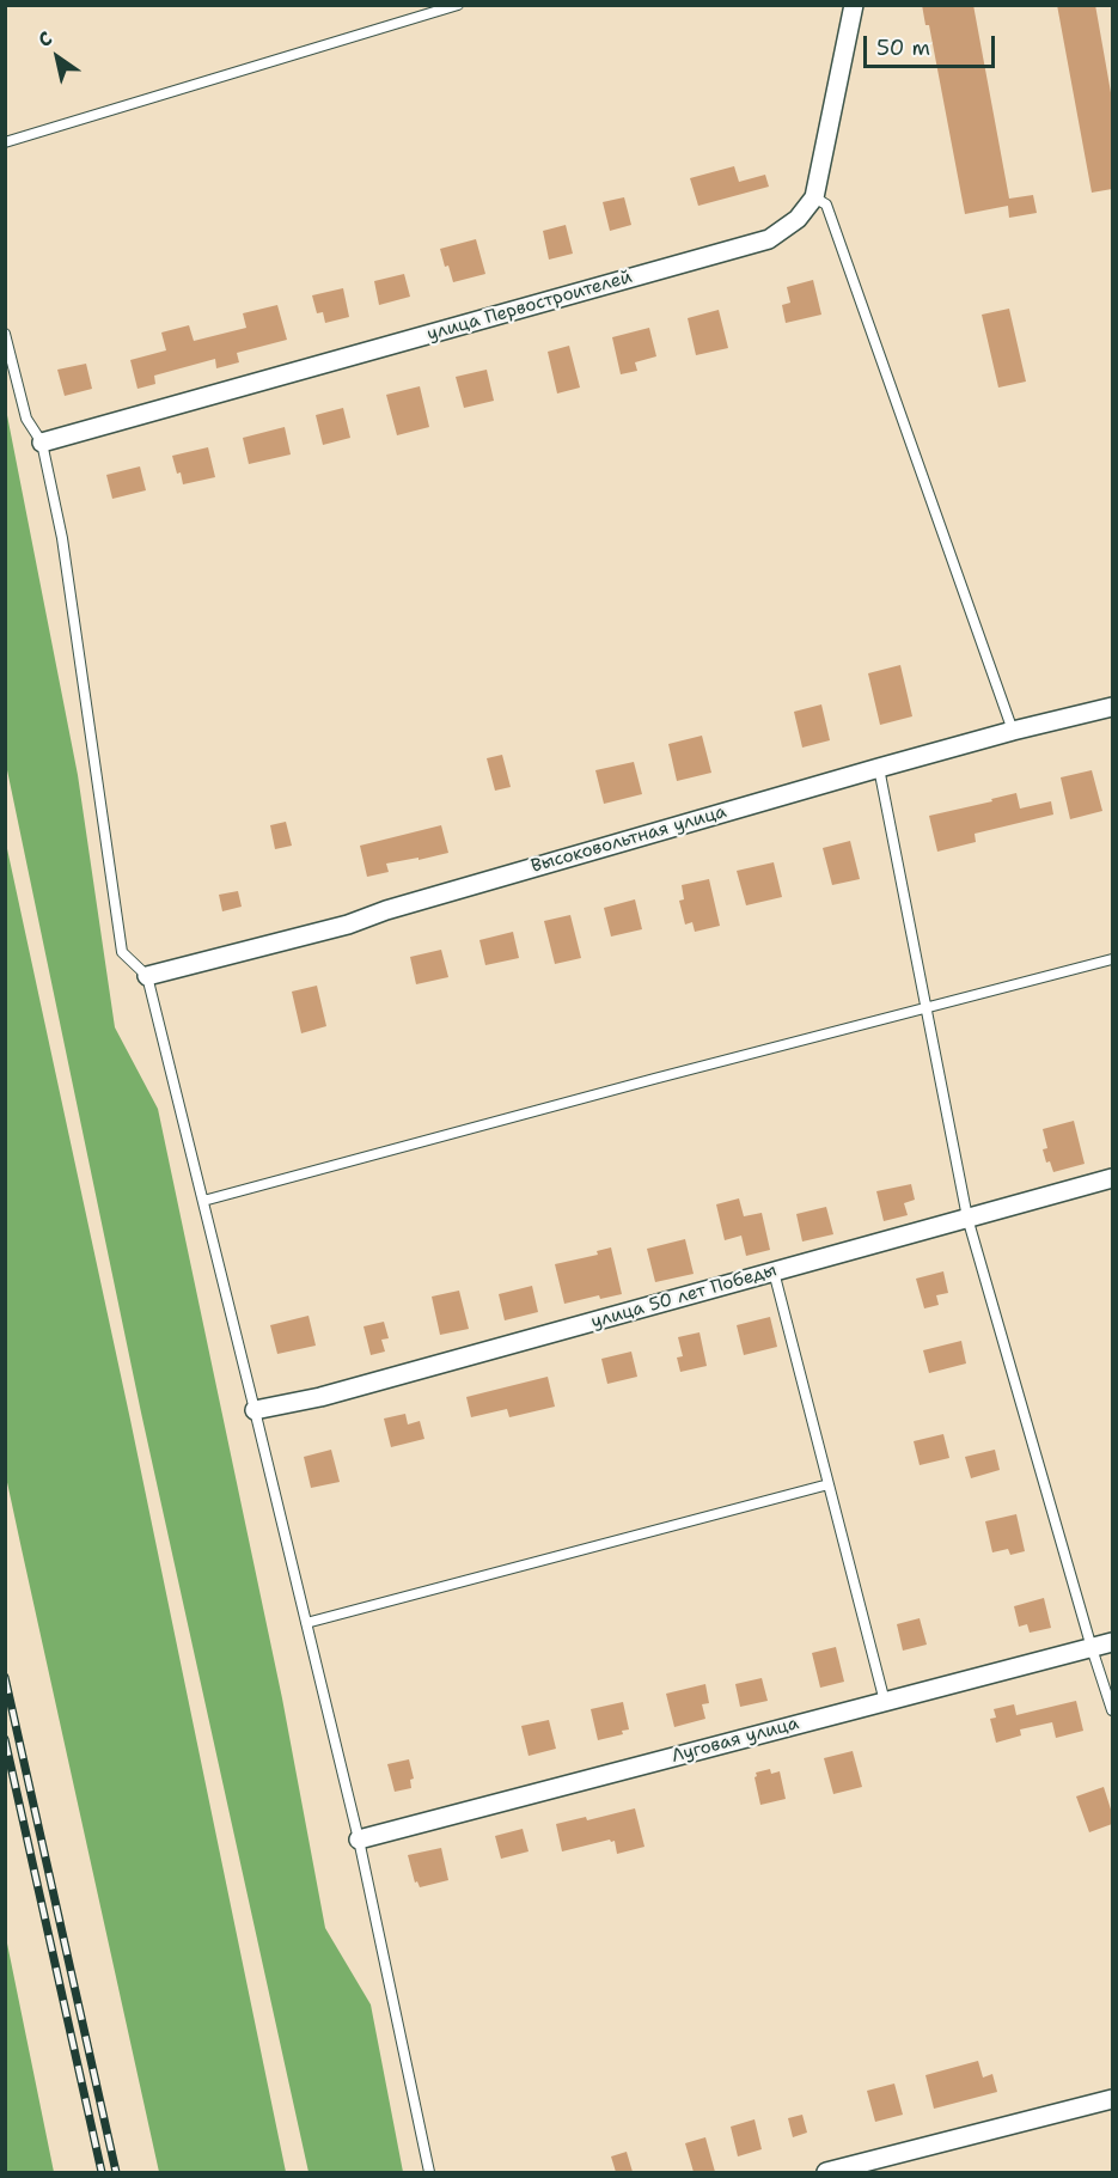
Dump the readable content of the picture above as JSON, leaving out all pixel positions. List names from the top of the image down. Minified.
{"streets":{"street":["улица Первостроителей","Высоковольтная улица","улица 50 лет Победы","Луговая улица"]},"scale_bar":"50 m","north":"top left"}
